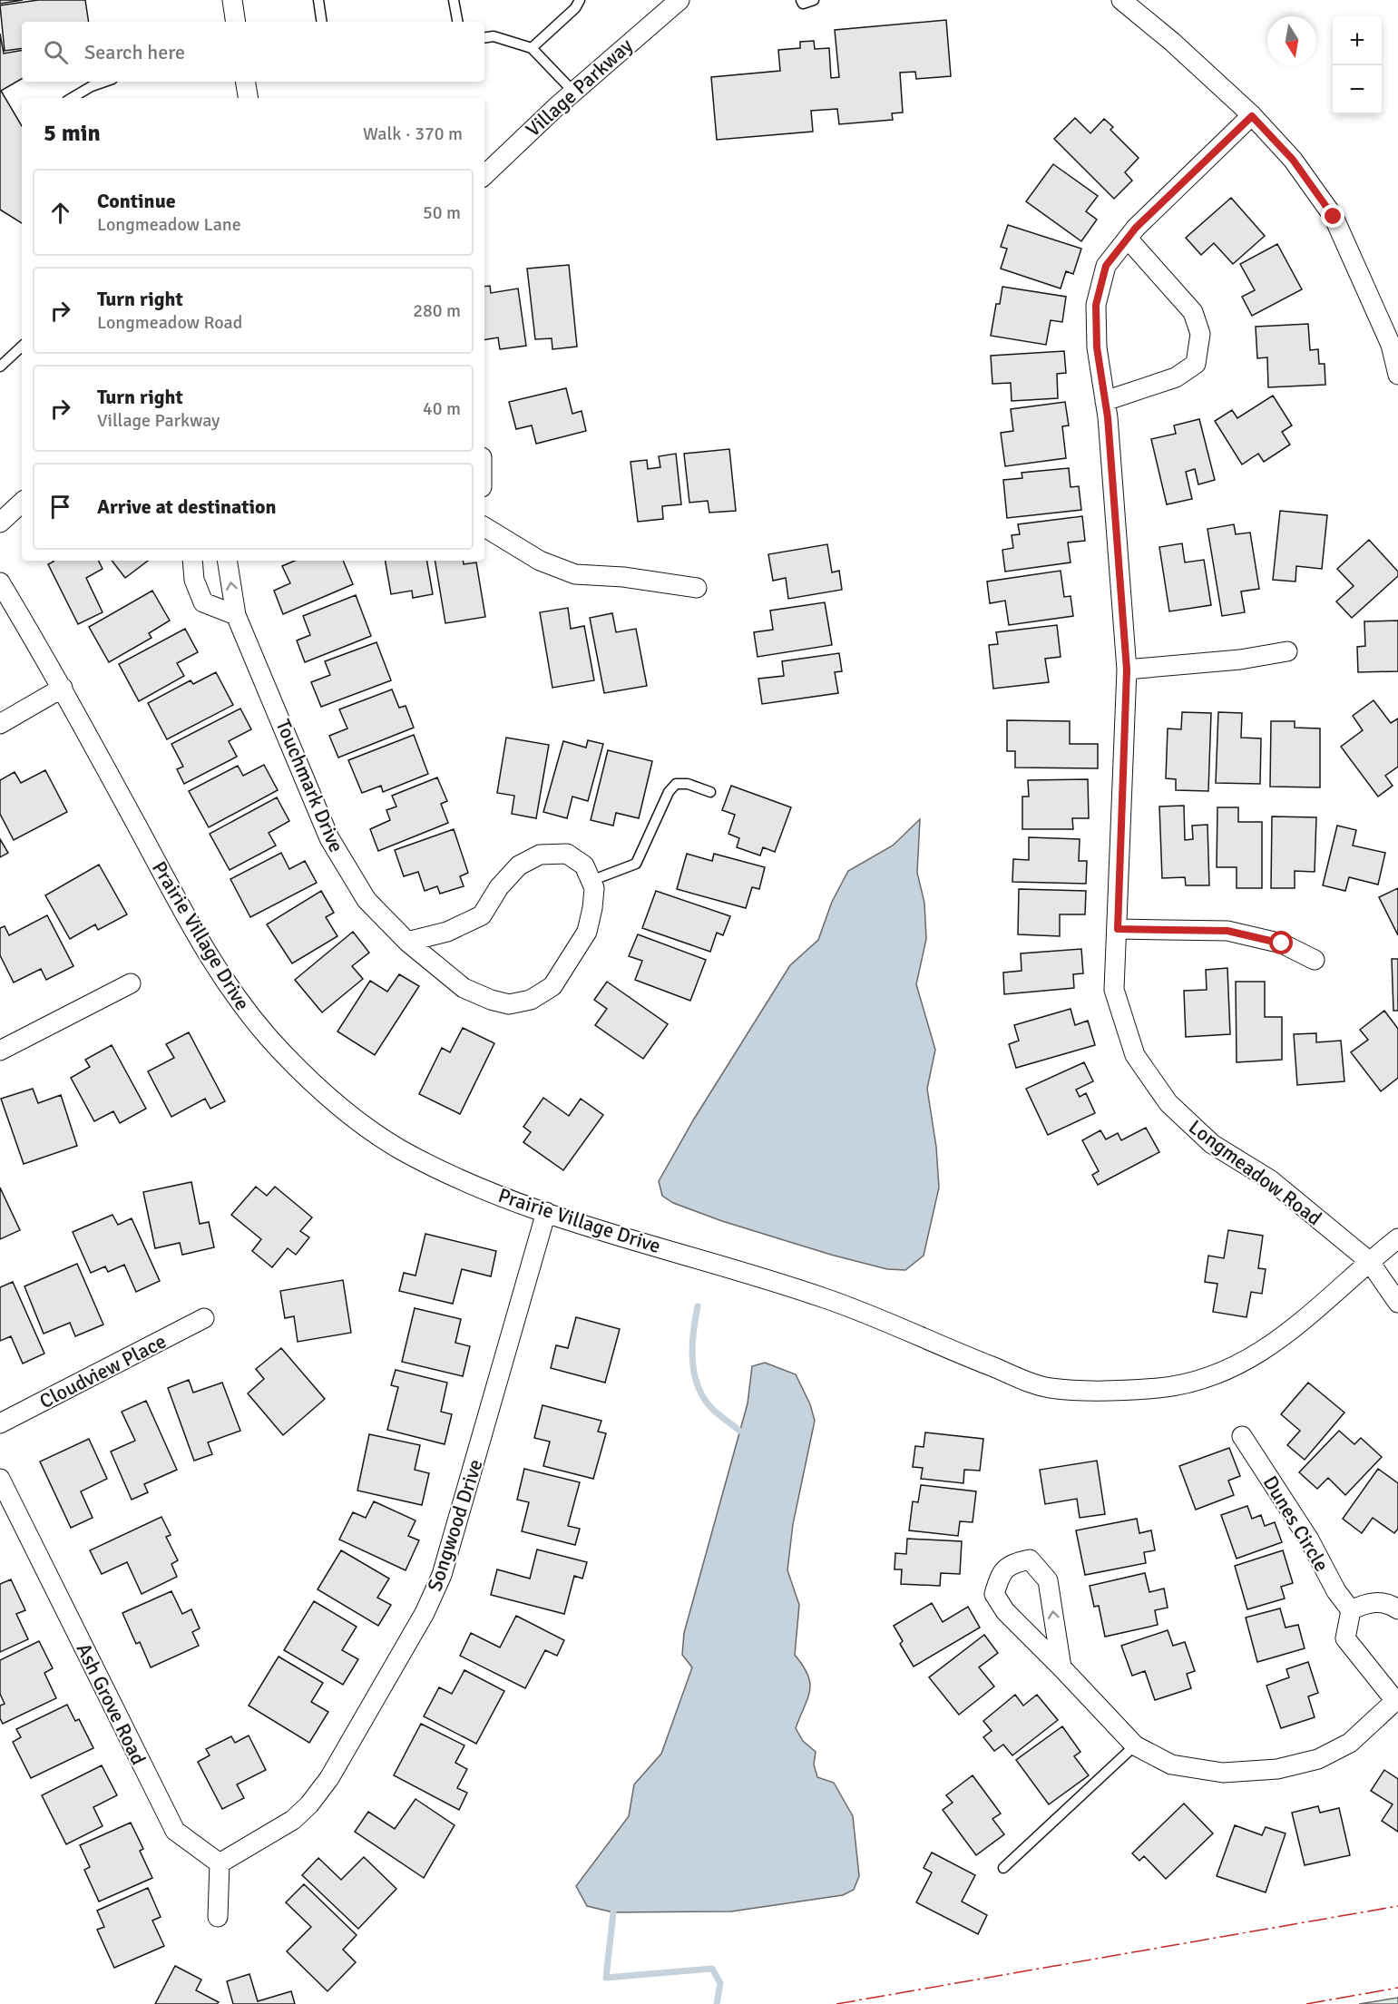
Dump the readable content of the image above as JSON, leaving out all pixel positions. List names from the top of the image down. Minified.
{"streets":{"street":["Village Parkway","Touchmark Drive","Prairie Village Drive","Longmeadow Road","Cloudview Place","Dunes Circle","Songwood Drive","Ash Grove Road"]},"crossings":[["Prairie Village Drive","Longmeadow Road"],["Prairie Village Drive","Songwood Drive"],["Songwood Drive","Ash Grove Road"]],"north":"bottom","page":{"map_buttons":["+","−"],"search":"Search here","heading":["5 min","Walk · 370 m"],"list":[["Continue","Longmeadow Lane","50 m"],["Turn right","Longmeadow Road","280 m"],["Turn right","Village Parkway","40 m"],"Arrive at destination"]}}
